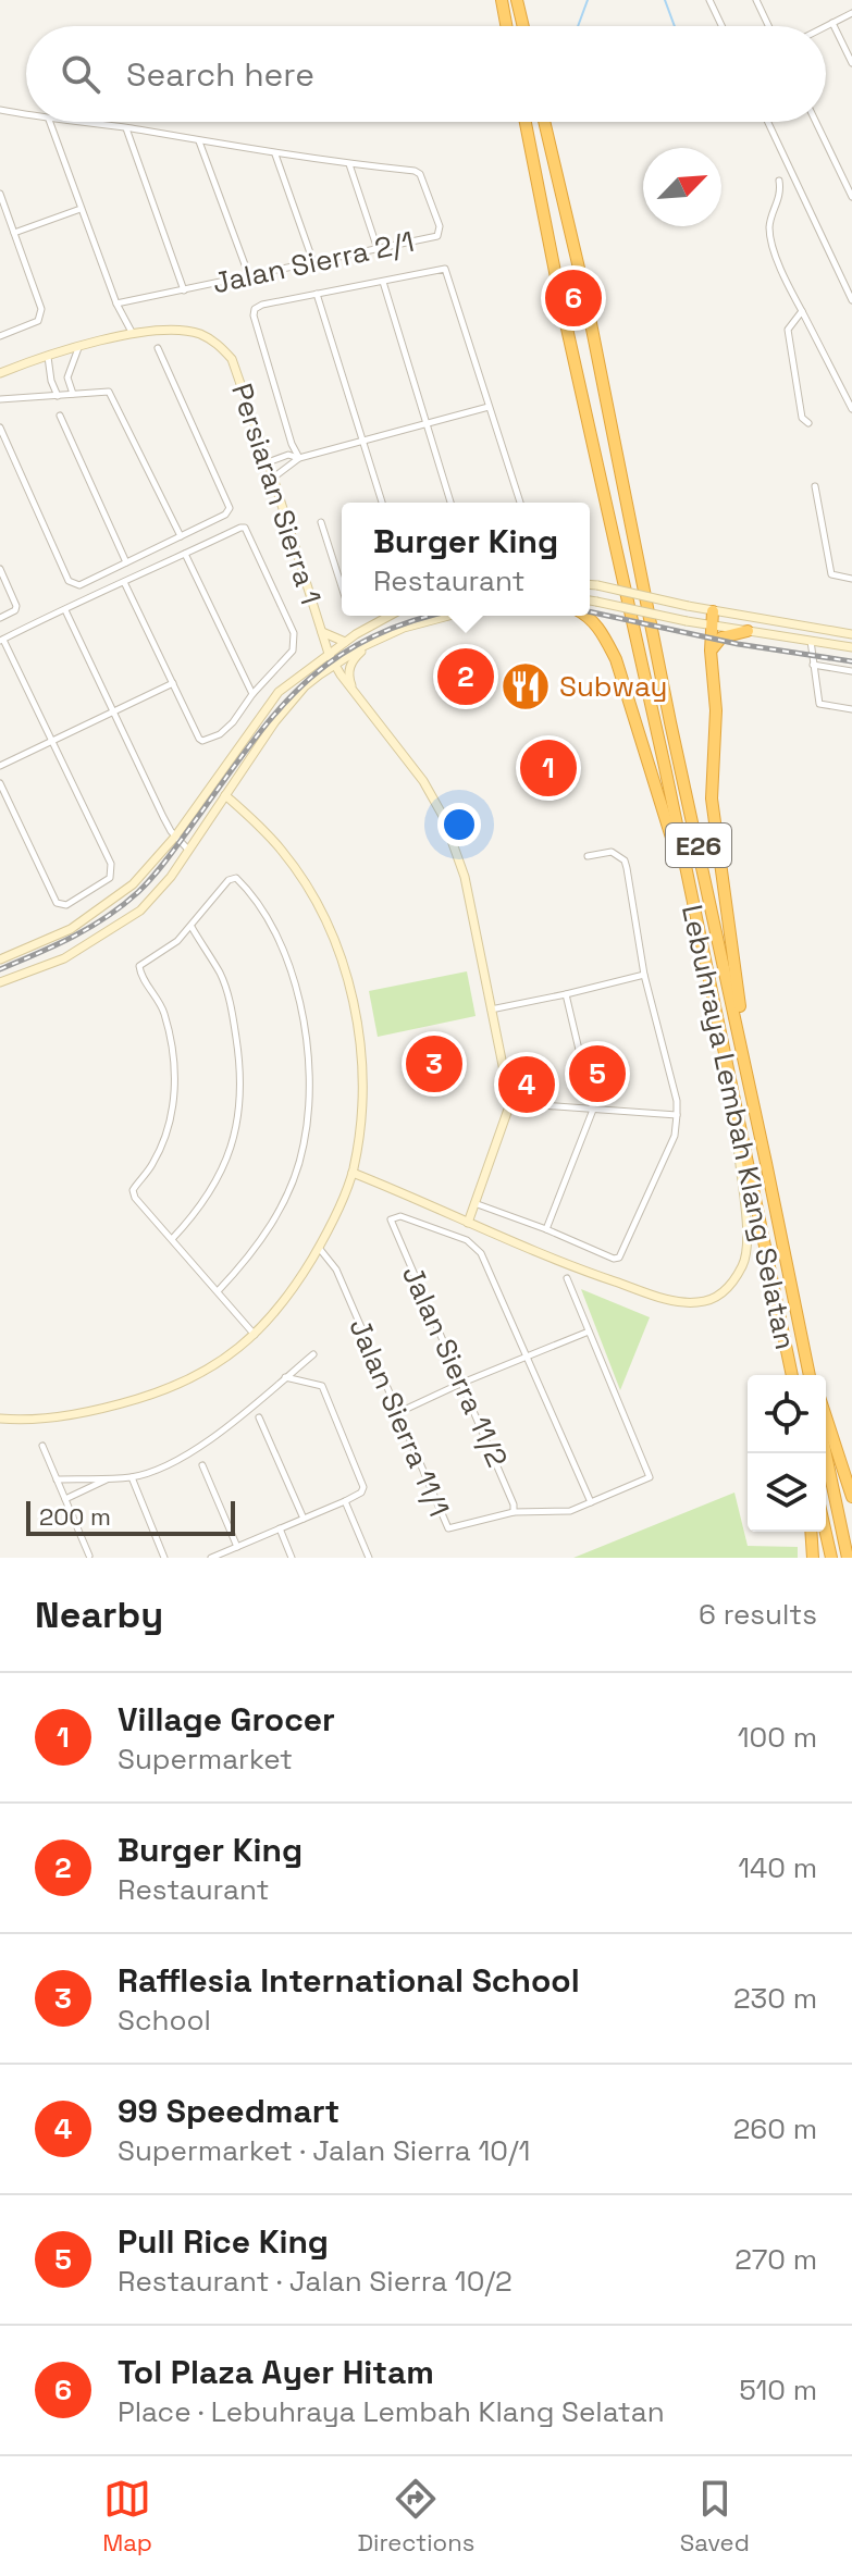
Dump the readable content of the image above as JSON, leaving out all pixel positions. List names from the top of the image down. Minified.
{"streets":{"highway":["E26","Lebuhraya Lembah Klang Selatan"],"street":["Jalan Sierra 2/1","Persiaran Sierra 1","Jalan Sierra 11/2","Jalan Sierra 11/1"]},"crossings":[["Jalan Sierra 11/2","Jalan Sierra 11/1"]],"places":{"restaurant":["Subway"]},"scale_bar":"200 m","north":"top right","page":{"search":"Search here","pins":["6","2","1","3","5","4"],"popup":["Burger King","Restaurant"],"scale":"200 m","heading":["Nearby","6 results"],"list":[{"mark":"1","name":"Village Grocer","note":"Supermarket","value":"100 m"},{"mark":"2","name":"Burger King","note":"Restaurant","value":"140 m"},{"mark":"3","name":"Rafflesia International School","note":"School","value":"230 m"},{"mark":"4","name":"99 Speedmart","note":"Supermarket · Jalan Sierra 10/1","value":"260 m"},{"mark":"5","name":"Pull Rice King","note":"Restaurant · Jalan Sierra 10/2","value":"270 m"},{"mark":"6","name":"Tol Plaza Ayer Hitam","note":"Place · Lebuhraya Lembah Klang Selatan","value":"510 m"}],"nav":["Map","Directions","Saved"]}}
